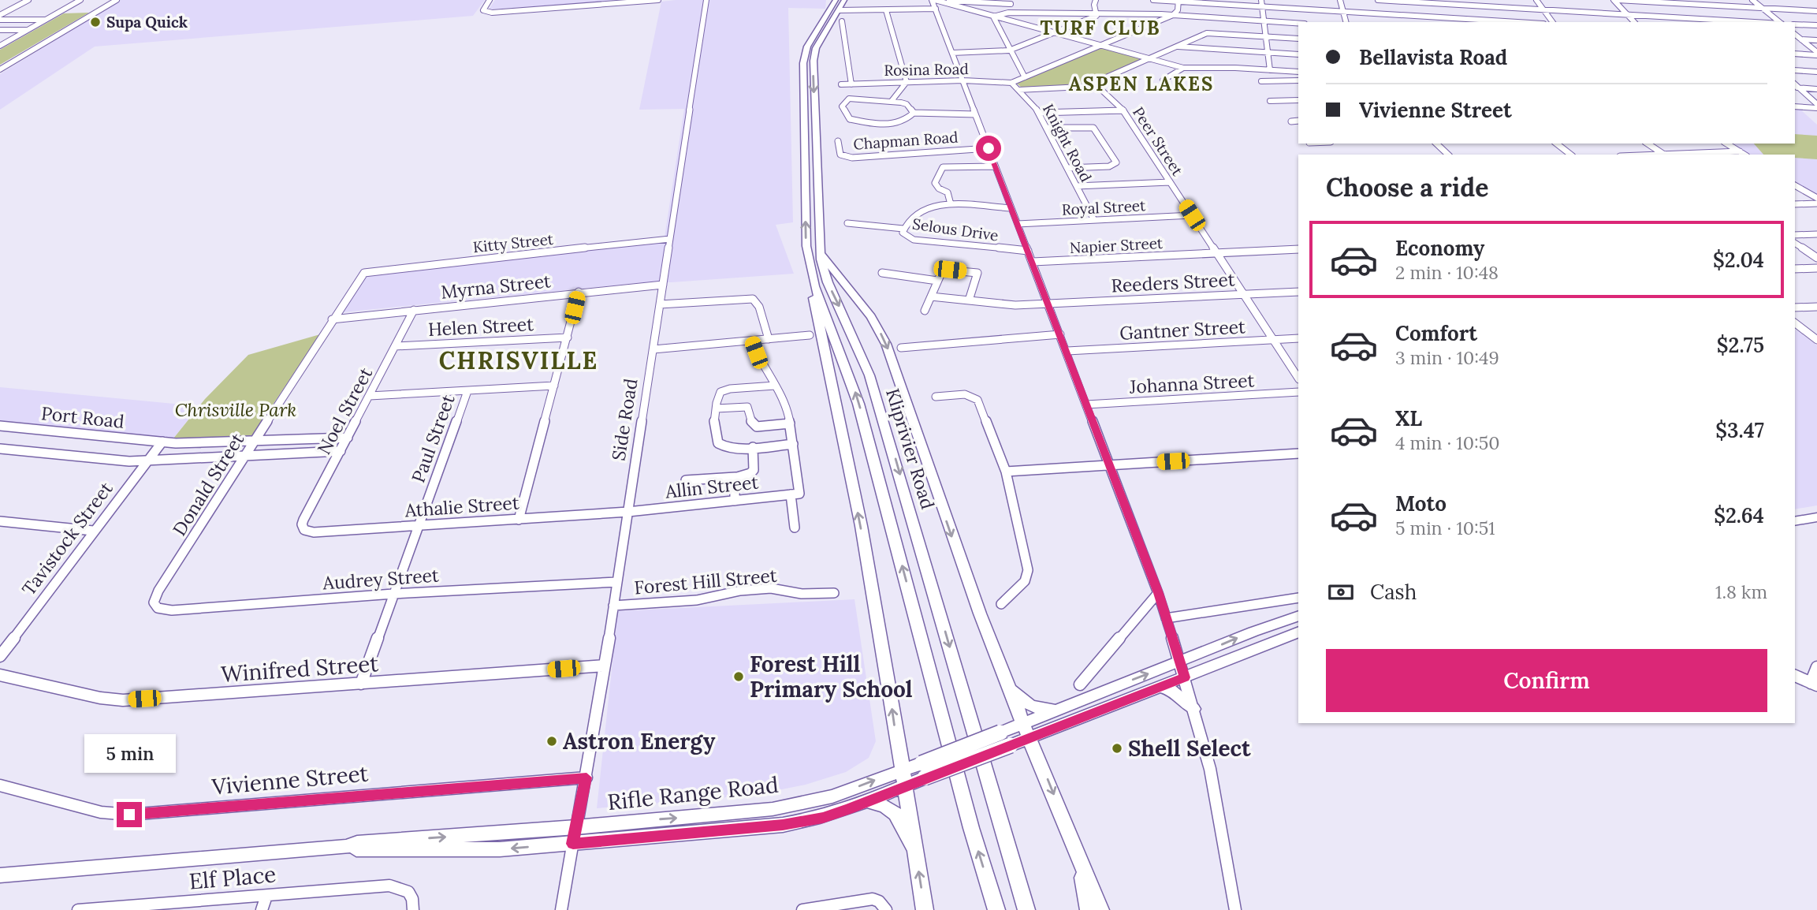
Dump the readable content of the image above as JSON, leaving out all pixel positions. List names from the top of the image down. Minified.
{"streets":{"main road":["Kliprivier Road","Rifle Range Road"],"street":["Rosina Road","Chapman Road","Peer Street","Knight Road","Royal Street","Selous Drive","Kitty Street","Napier Street","Reeders Street","Myrna Street","Helen Street","Gantner Street","Johanna Street","Noel Street","Port Road","Side Road","Paul Street","Donald Street","Allin Street","Athalie Street","Tavistock Street","Audrey Street","Forest Hill Street","Winifred Street","Vivienne Street","Elf Place"]},"crossings":[["Rosina Road","Knight Road"],["Chapman Road","Selous Drive"],["Peer Street","Royal Street"],["Peer Street","Napier Street"],["Peer Street","Reeders Street"],["Peer Street","Gantner Street"],["Knight Road","Royal Street"],["Kitty Street","Side Road"],["Kitty Street","Donald Street"],["Myrna Street","Noel Street"],["Myrna Street","Side Road"],["Myrna Street","Donald Street"],["Helen Street","Noel Street"],["Noel Street","Port Road"],["Noel Street","Athalie Street"],["Port Road","Donald Street"],["Port Road","Tavistock Street"],["Side Road","Allin Street"],["Side Road","Athalie Street"],["Side Road","Audrey Street"],["Side Road","Forest Hill Street"],["Side Road","Winifred Street"],["Side Road","Vivienne Street"],["Side Road","Rifle Range Road"],["Paul Street","Athalie Street"],["Paul Street","Audrey Street"],["Paul Street","Winifred Street"],["Donald Street","Audrey Street"],["Allin Street","Athalie Street"]],"districts":["TURF CLUB","ASPEN LAKES","CHRISVILLE"],"parks":["Chrisville Park"],"places":["Supa Quick","Forest Hill Primary School","Astron Energy","Shell Select"],"page":{"banner":["Bellavista Road","Vivienne Street"],"heading":"Choose a ride","list":[{"name":"Economy","note":"2 min · 10:48","value":"$2.04"},{"name":"Comfort","note":"3 min · 10:49","value":"$2.75"},{"name":"XL","note":"4 min · 10:50","value":"$3.47"},{"name":"Moto","note":"5 min · 10:51","value":"$2.64"}],"pay":["Cash","1.8 km"],"buttons":"Confirm","bubble":"5 min"}}
